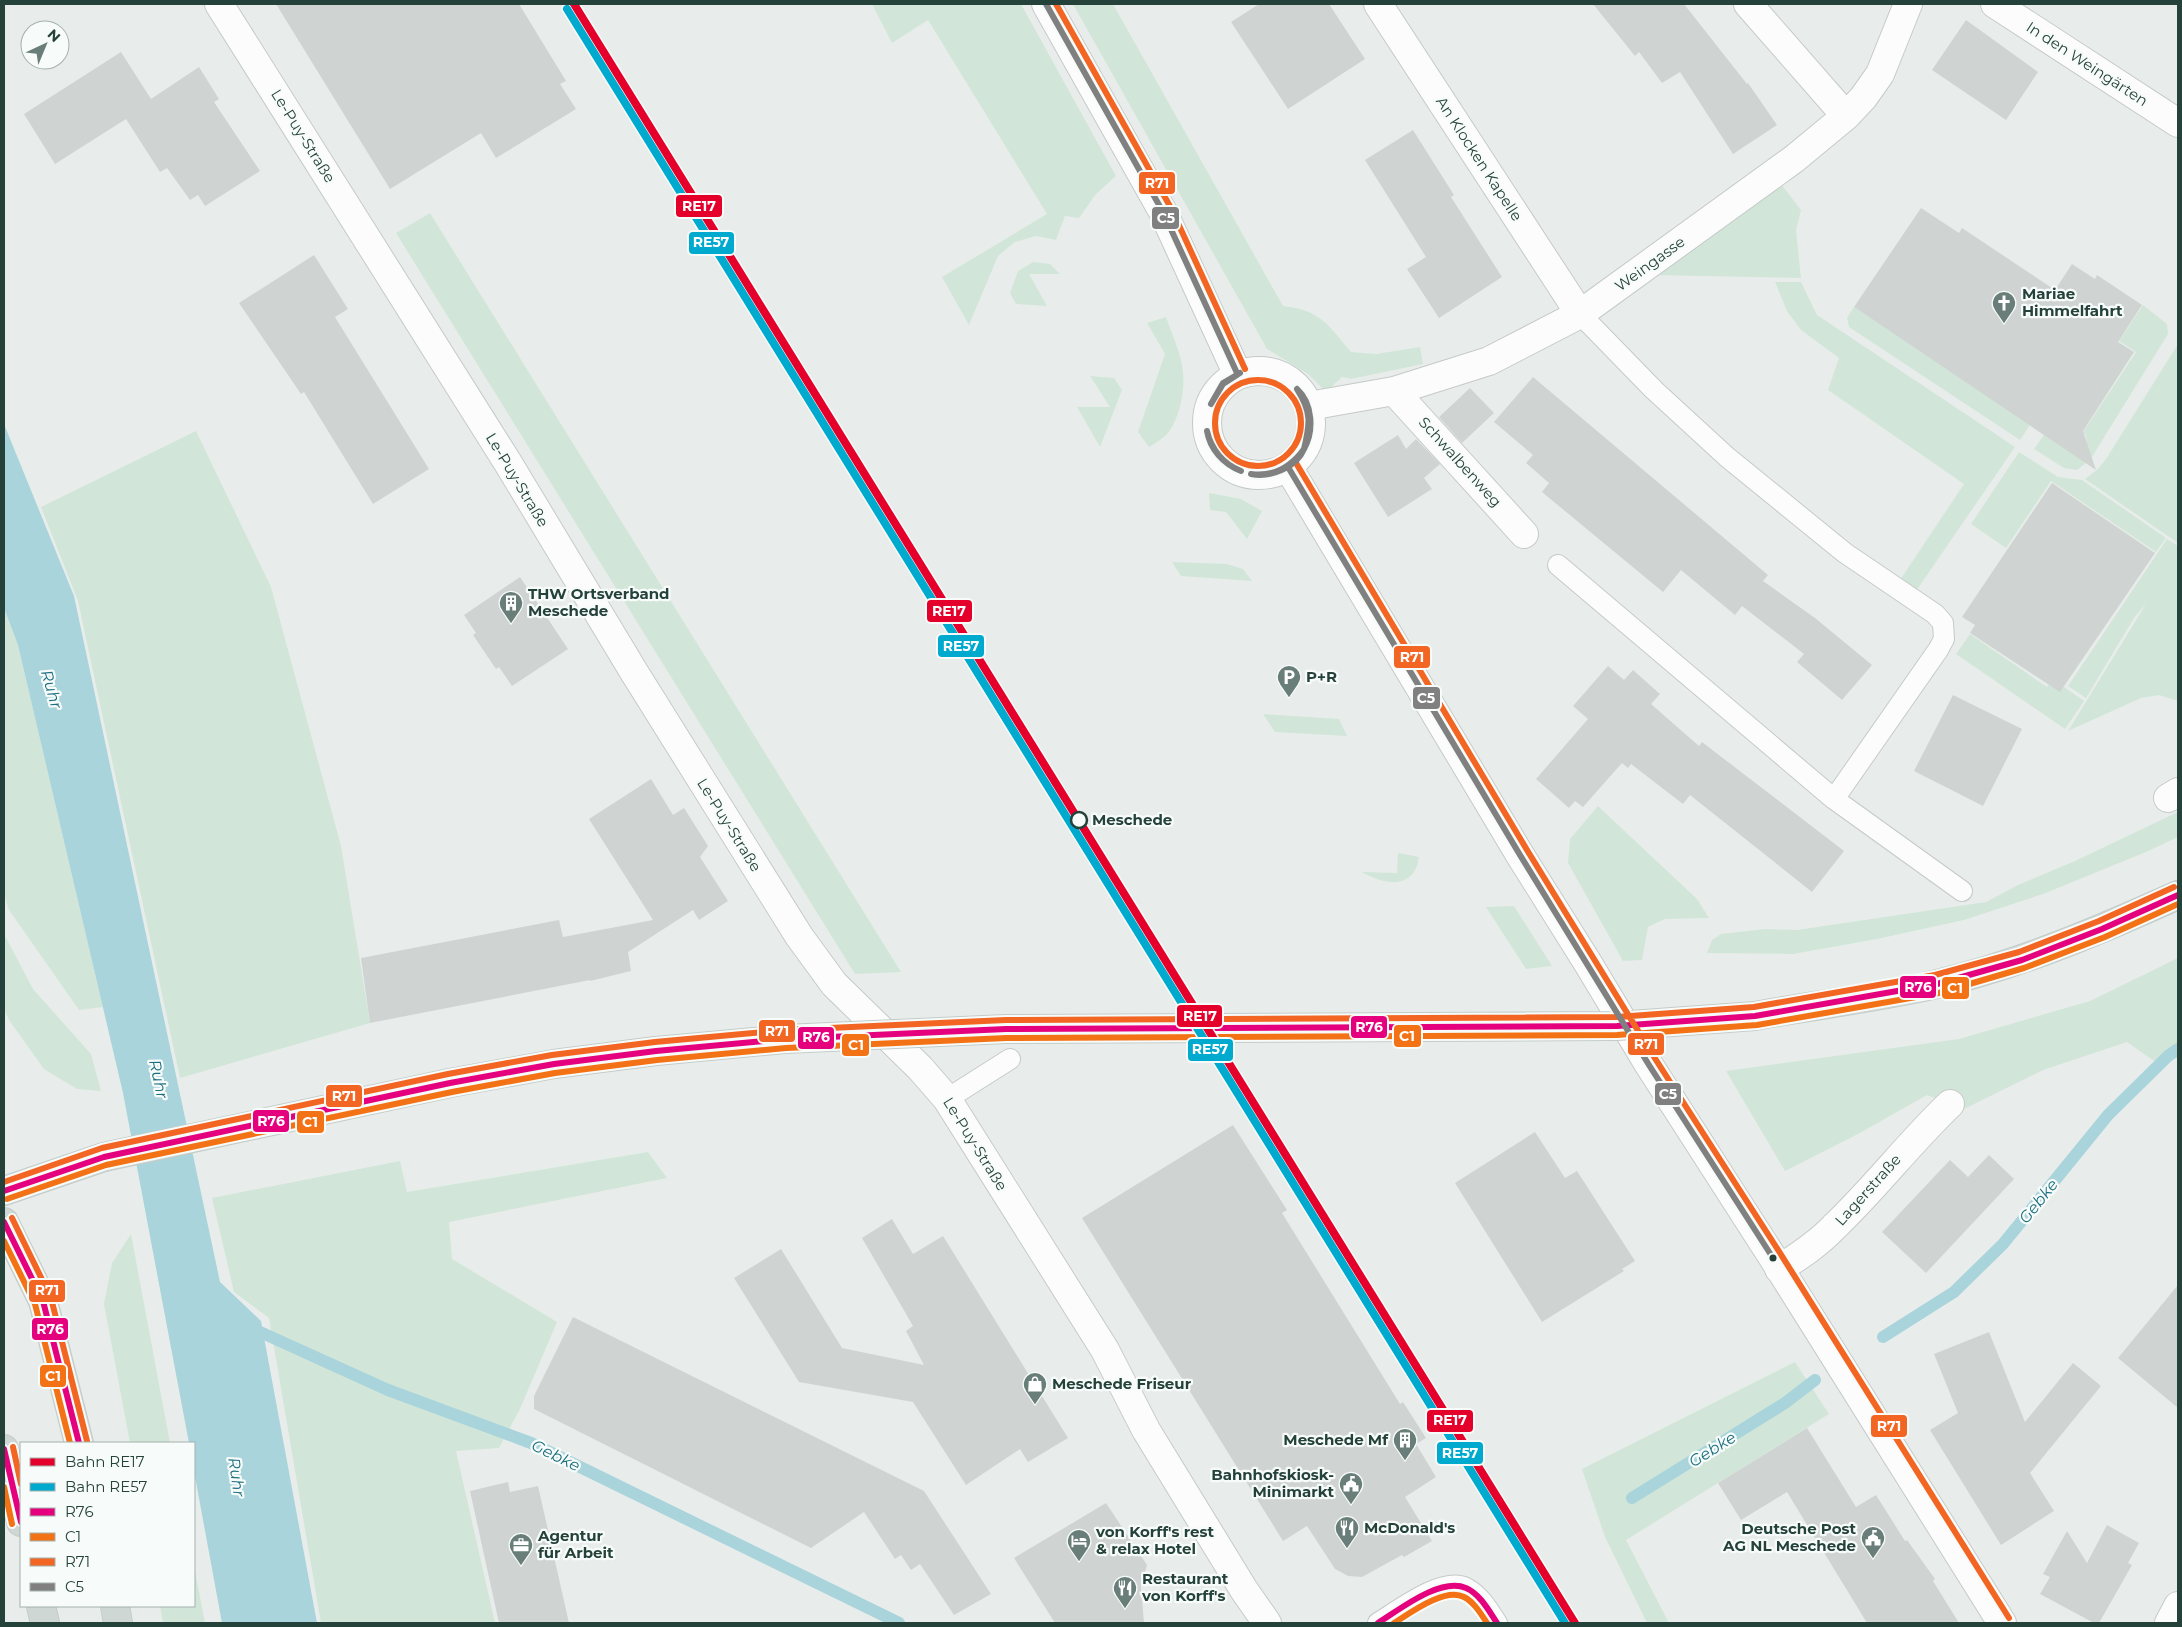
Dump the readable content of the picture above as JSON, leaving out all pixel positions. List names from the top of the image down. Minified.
{"streets":{"street":["In den Weingärten","Le-Puy-Straße","An Klocken Kapelle","Weingasse","Schwalbenweg","Lagerstraße"]},"crossings":[["An Klocken Kapelle","Weingasse"],["Weingasse","Schwalbenweg"]],"water":["Ruhr","Gebke"],"places":{"church":["Mariae Himmelfahrt"],"building":["THW Ortsverband Meschede","Meschede Mf"],"parking":["P+R"],"other":["Meschede"],"shop":["Meschede Friseur"],"public building":["Bahnhofskiosk- Minimarkt","Deutsche Post AG NL Meschede"],"restaurant":["McDonald's","Restaurant von Korff's"],"hotel":["von Korff's rest & relax Hotel"],"office":["Agentur für Arbeit"]},"lines":["rail line RE17","transit line R71","transit line C5","rail line RE57","transit line R76","transit line C1"],"legend":["Bahn RE17","Bahn RE57","R76","C1","R71","C5"],"north":"top right"}
